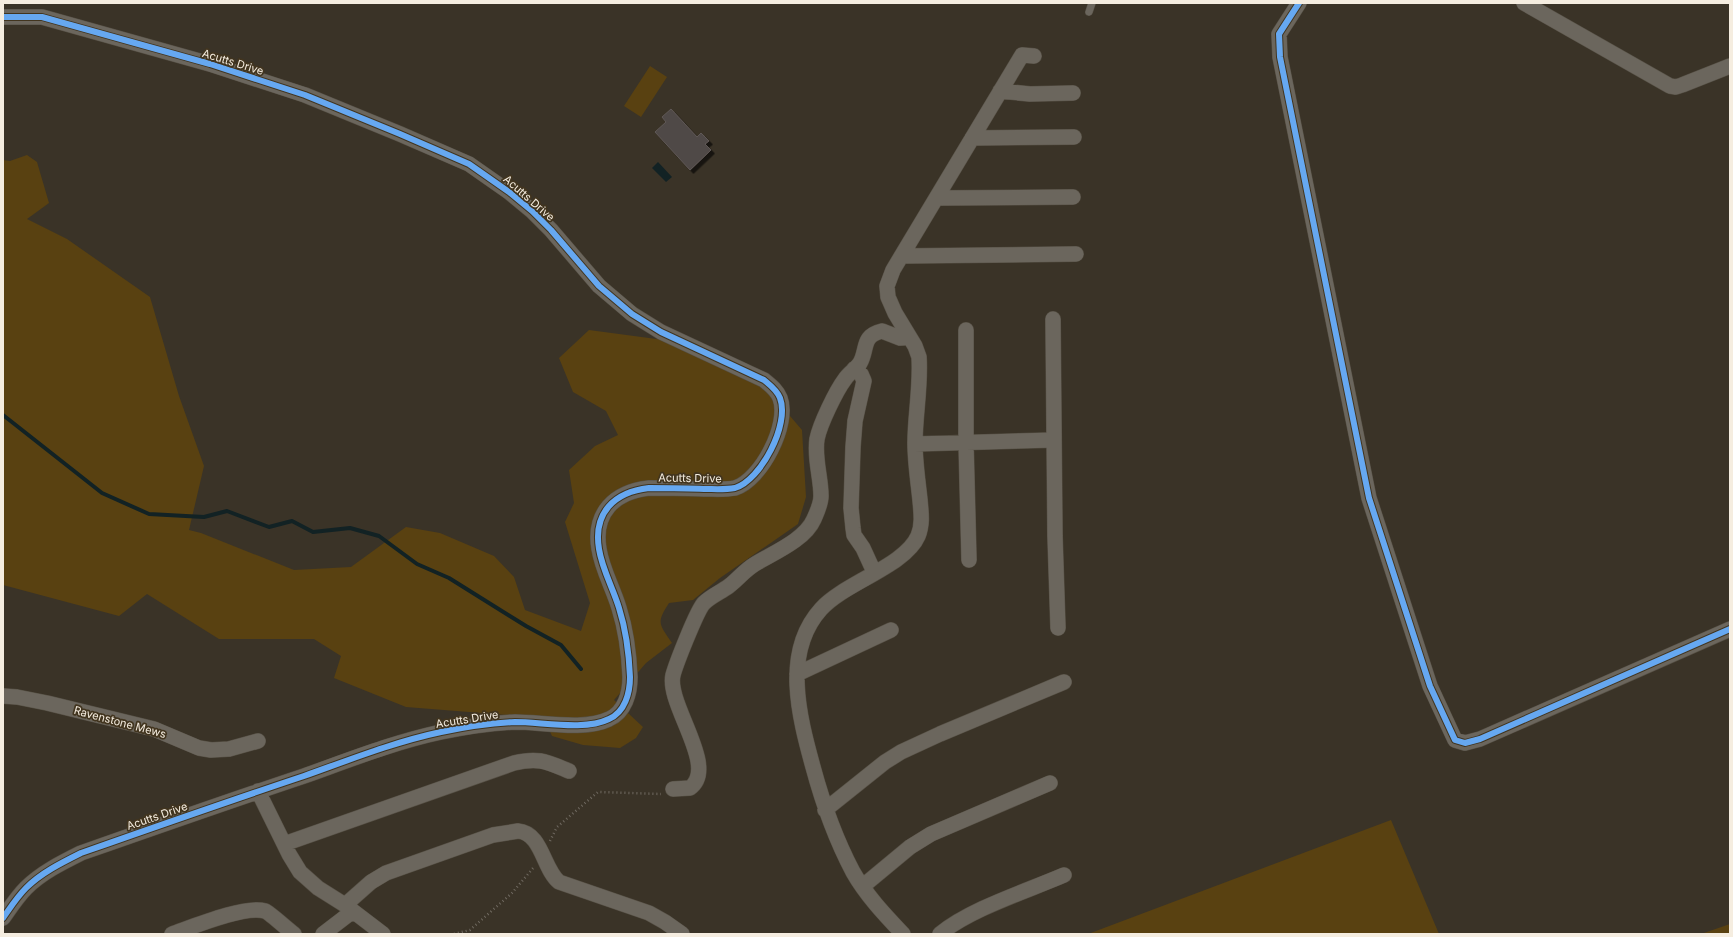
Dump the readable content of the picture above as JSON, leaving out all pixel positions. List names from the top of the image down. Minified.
{"streets":{"street":["Acutts Drive","Ravenstone Mews"]}}
